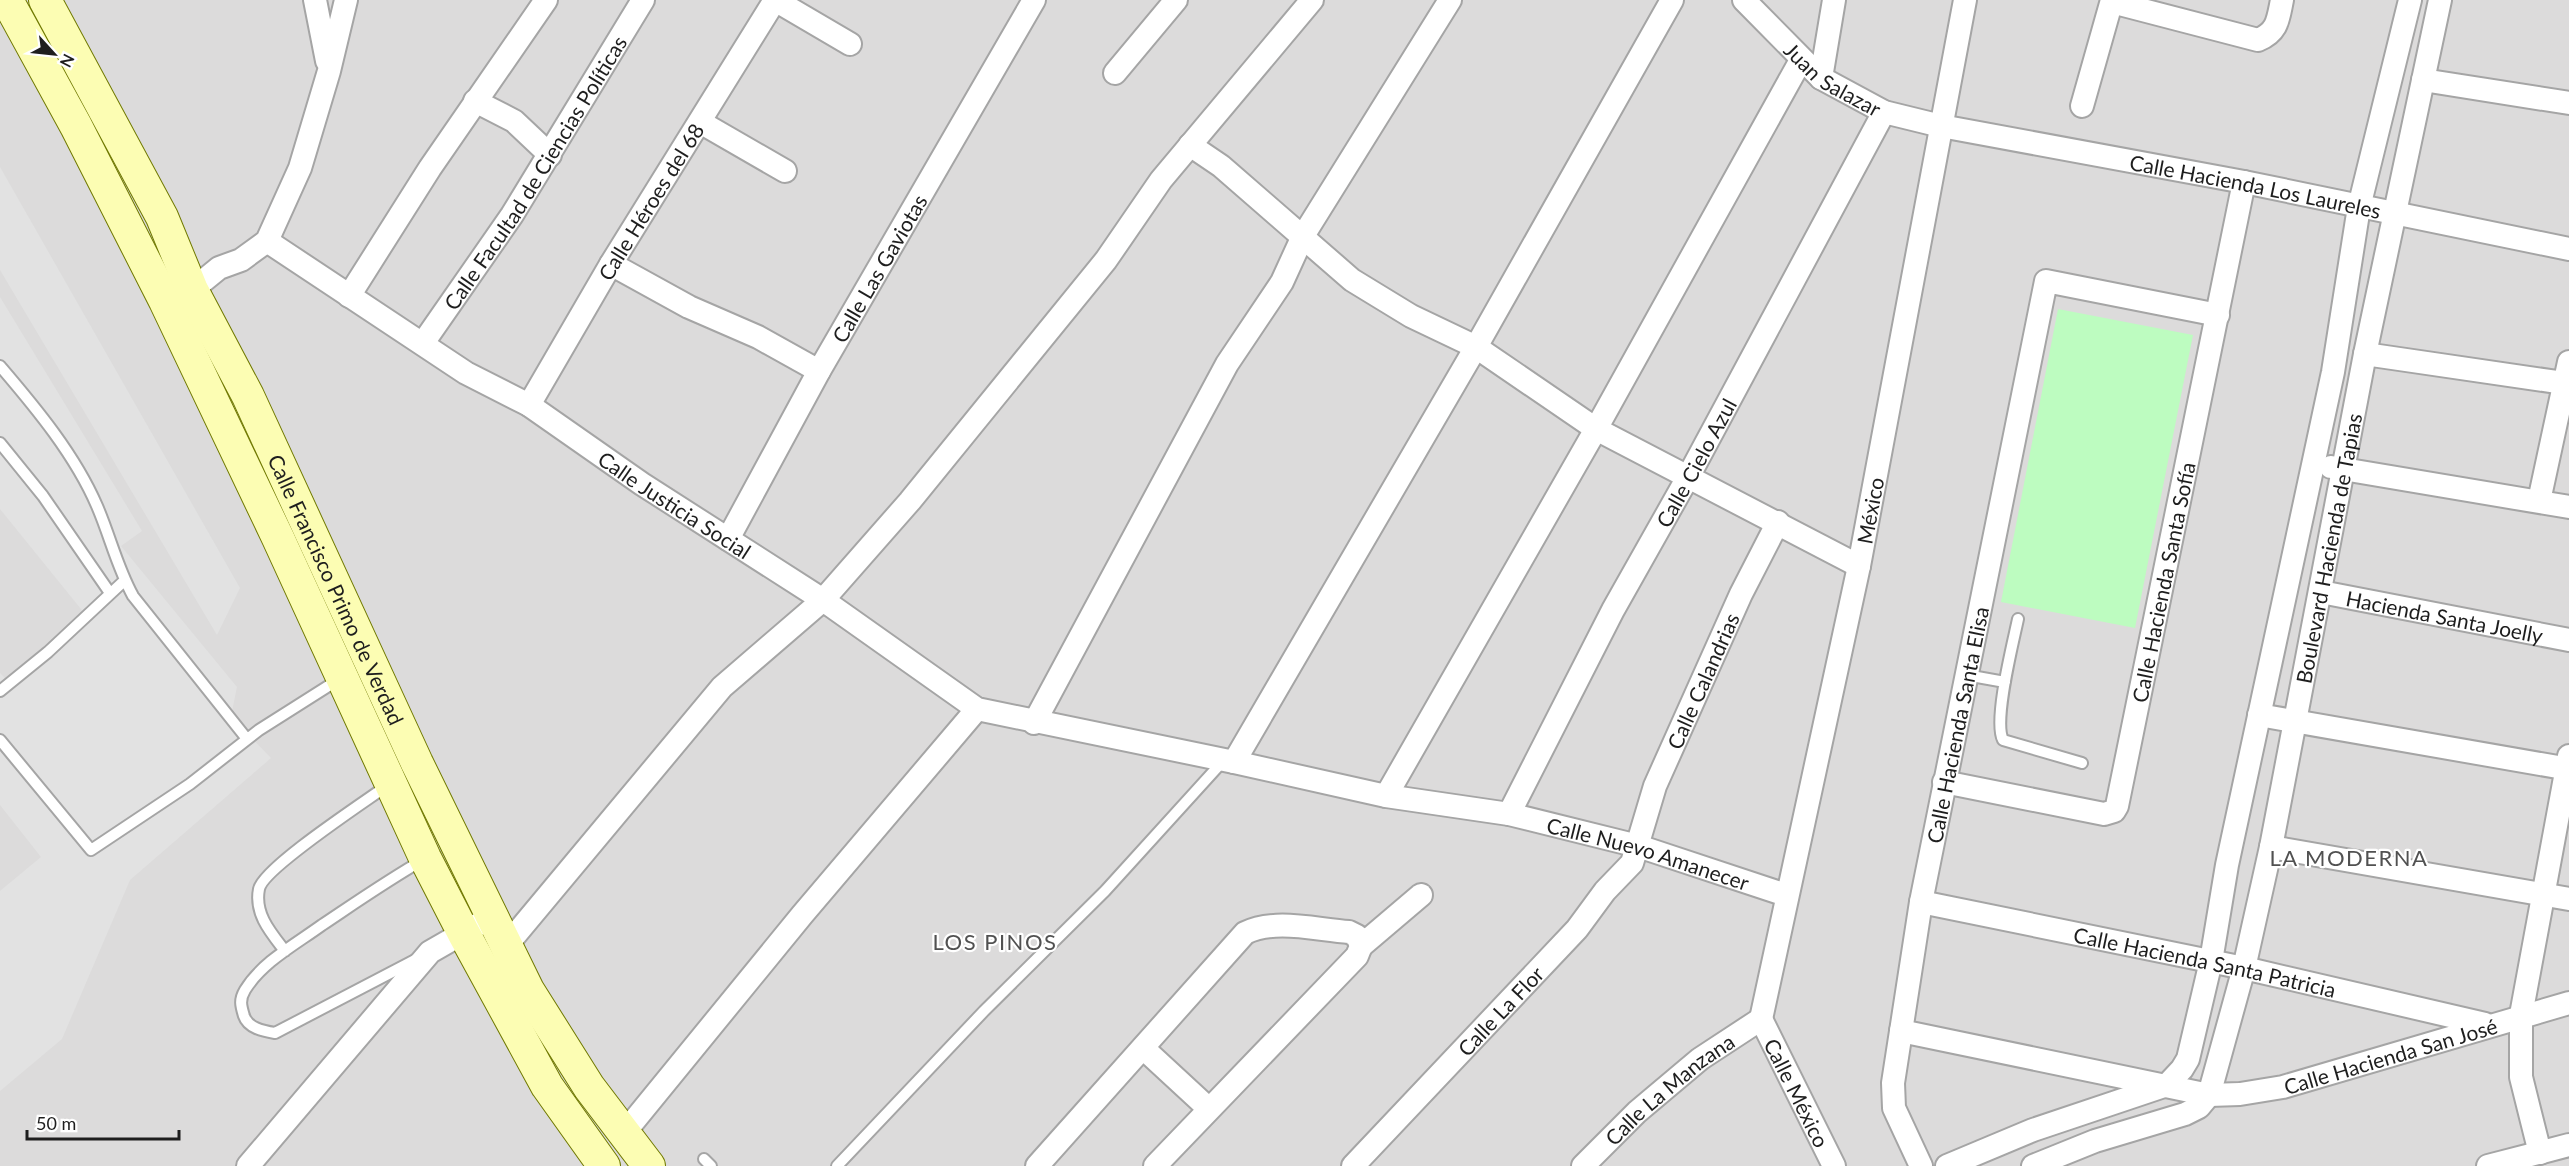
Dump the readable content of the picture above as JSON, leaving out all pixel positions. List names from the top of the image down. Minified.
{"streets":{"main road":["Calle Francisco Primo de Verdad"],"street":["Juan Salazar","Calle Facultad de Ciencias Políticas","Calle Hacienda Los Laureles","Calle Héroes del 68","Calle Las Gaviotas","Calle Cielo Azul","Calle Justicia Social","México","Boulevard Hacienda de Tapias","Calle Hacienda Santa Sofía","Hacienda Santa Joelly","Calle Calandrias","Calle Hacienda Santa Elisa","Calle Nuevo Amanecer","Calle Hacienda Santa Patricia","Calle La Flor","Calle Hacienda San José","Calle La Manzana","Calle México"]},"crossings":[["Juan Salazar","Calle Hacienda Los Laureles"],["Juan Salazar","Calle Cielo Azul"],["Juan Salazar","México"],["Calle Facultad de Ciencias Políticas","Calle Justicia Social"],["Calle Hacienda Los Laureles","México"],["Calle Hacienda Los Laureles","Boulevard Hacienda de Tapias"],["Calle Hacienda Los Laureles","Calle Hacienda Santa Sofía"],["Calle Héroes del 68","Calle Justicia Social"],["Calle Las Gaviotas","Calle Justicia Social"],["Calle Cielo Azul","Calle Nuevo Amanecer"],["Calle Justicia Social","Calle Nuevo Amanecer"],["México","Calle Nuevo Amanecer"],["México","Calle La Manzana"],["México","Calle México"],["Boulevard Hacienda de Tapias","Hacienda Santa Joelly"],["Boulevard Hacienda de Tapias","Calle Hacienda Santa Patricia"],["Boulevard Hacienda de Tapias","Calle Hacienda San José"],["Calle Hacienda Santa Sofía","Calle Hacienda Santa Elisa"],["Calle Calandrias","Calle Nuevo Amanecer"],["Calle Calandrias","Calle La Flor"],["Calle Hacienda Santa Elisa","Calle Hacienda Santa Patricia"],["Calle Hacienda Santa Elisa","Calle Hacienda San José"],["Calle Nuevo Amanecer","Calle La Flor"],["Calle Hacienda Santa Patricia","Calle Hacienda San José"],["Calle La Manzana","Calle México"]],"districts":["LA MODERNA","LOS PINOS"],"scale_bar":"50 m","north":"bottom right"}
